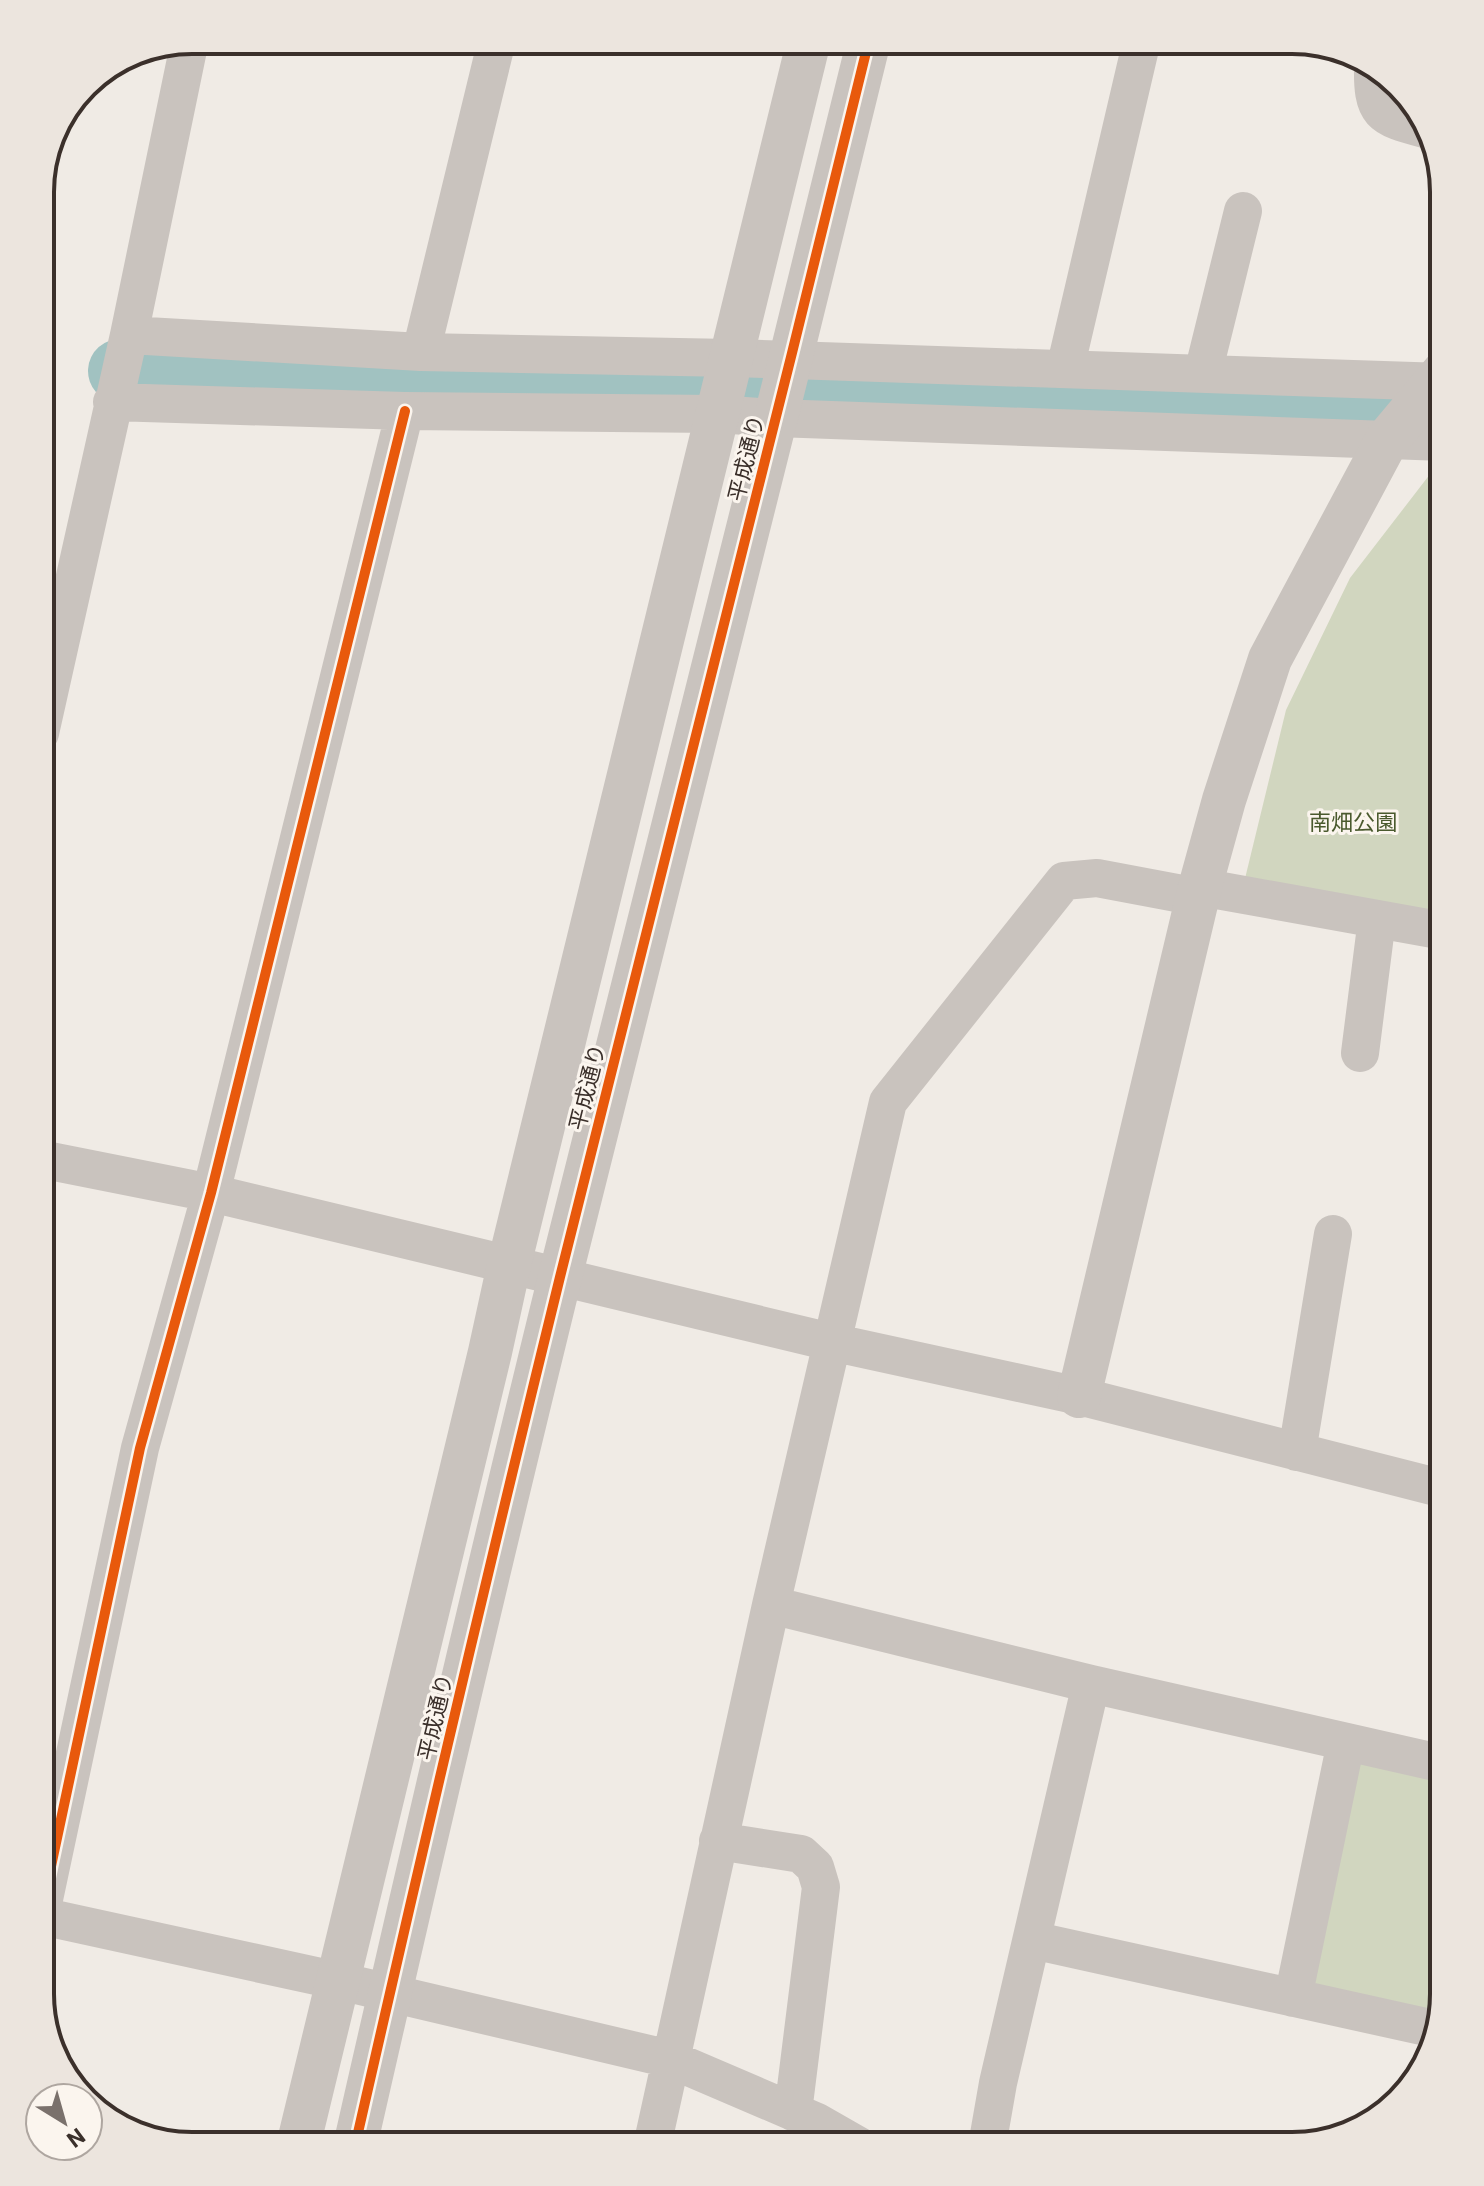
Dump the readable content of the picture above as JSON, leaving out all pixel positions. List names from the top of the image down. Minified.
{"streets":{"street":["平成通り"]},"parks":["南畑公園"],"north":"bottom right"}
